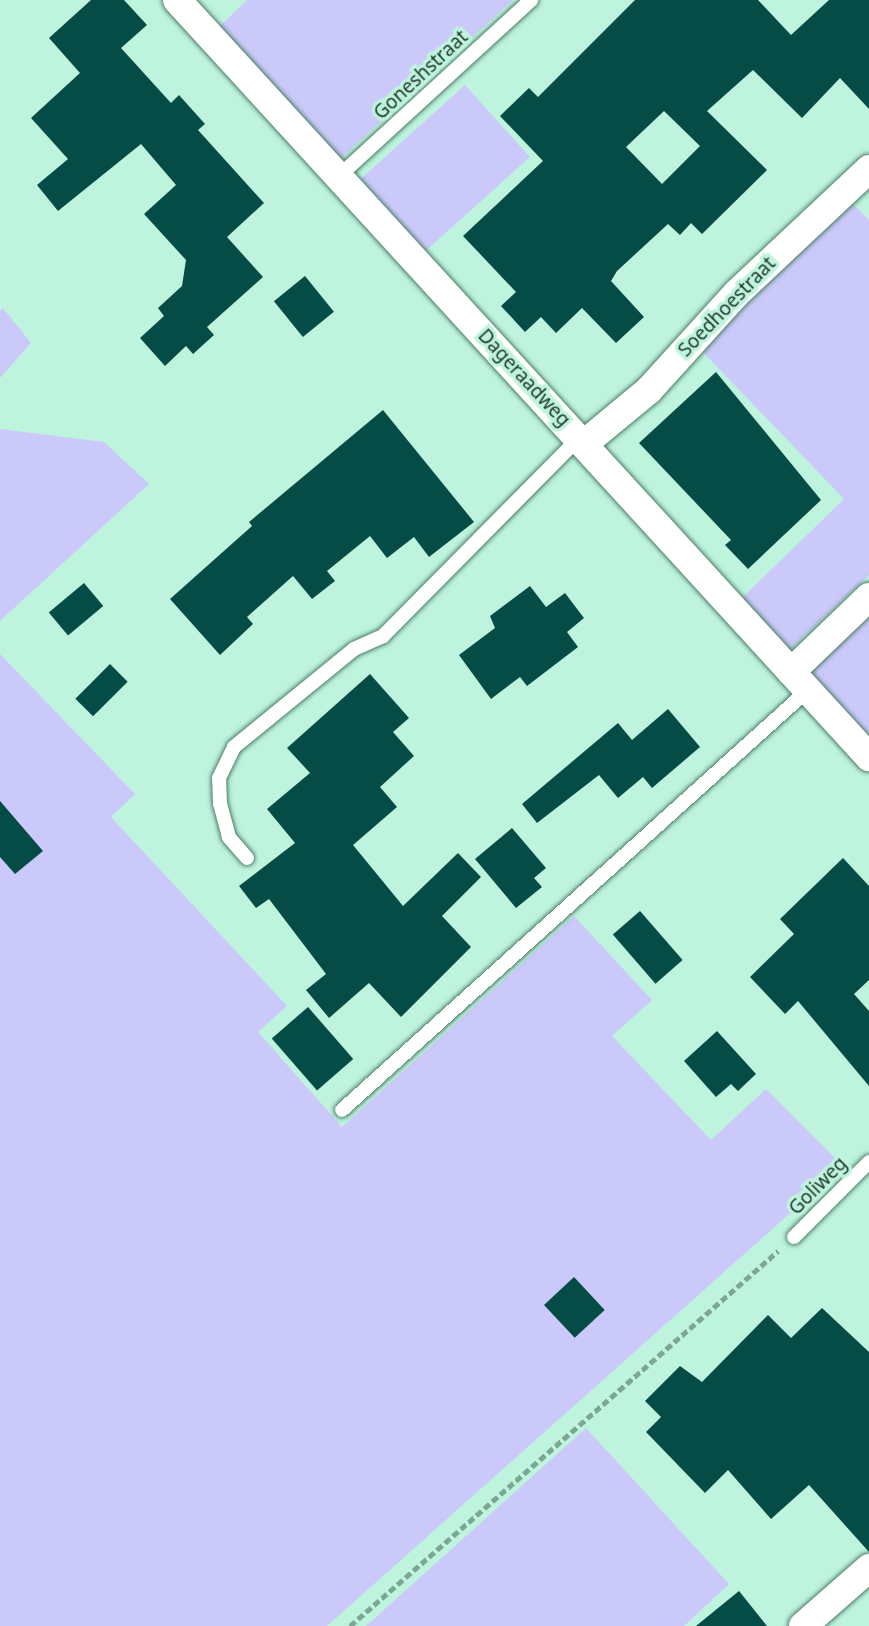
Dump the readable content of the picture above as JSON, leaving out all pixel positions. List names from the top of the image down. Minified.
{"streets":{"street":["Soedhoestraat","Dageraadweg"],"lane":["Goneshstraat","Goliweg"]},"crossings":[["Goneshstraat","Dageraadweg"],["Soedhoestraat","Dageraadweg"]]}
